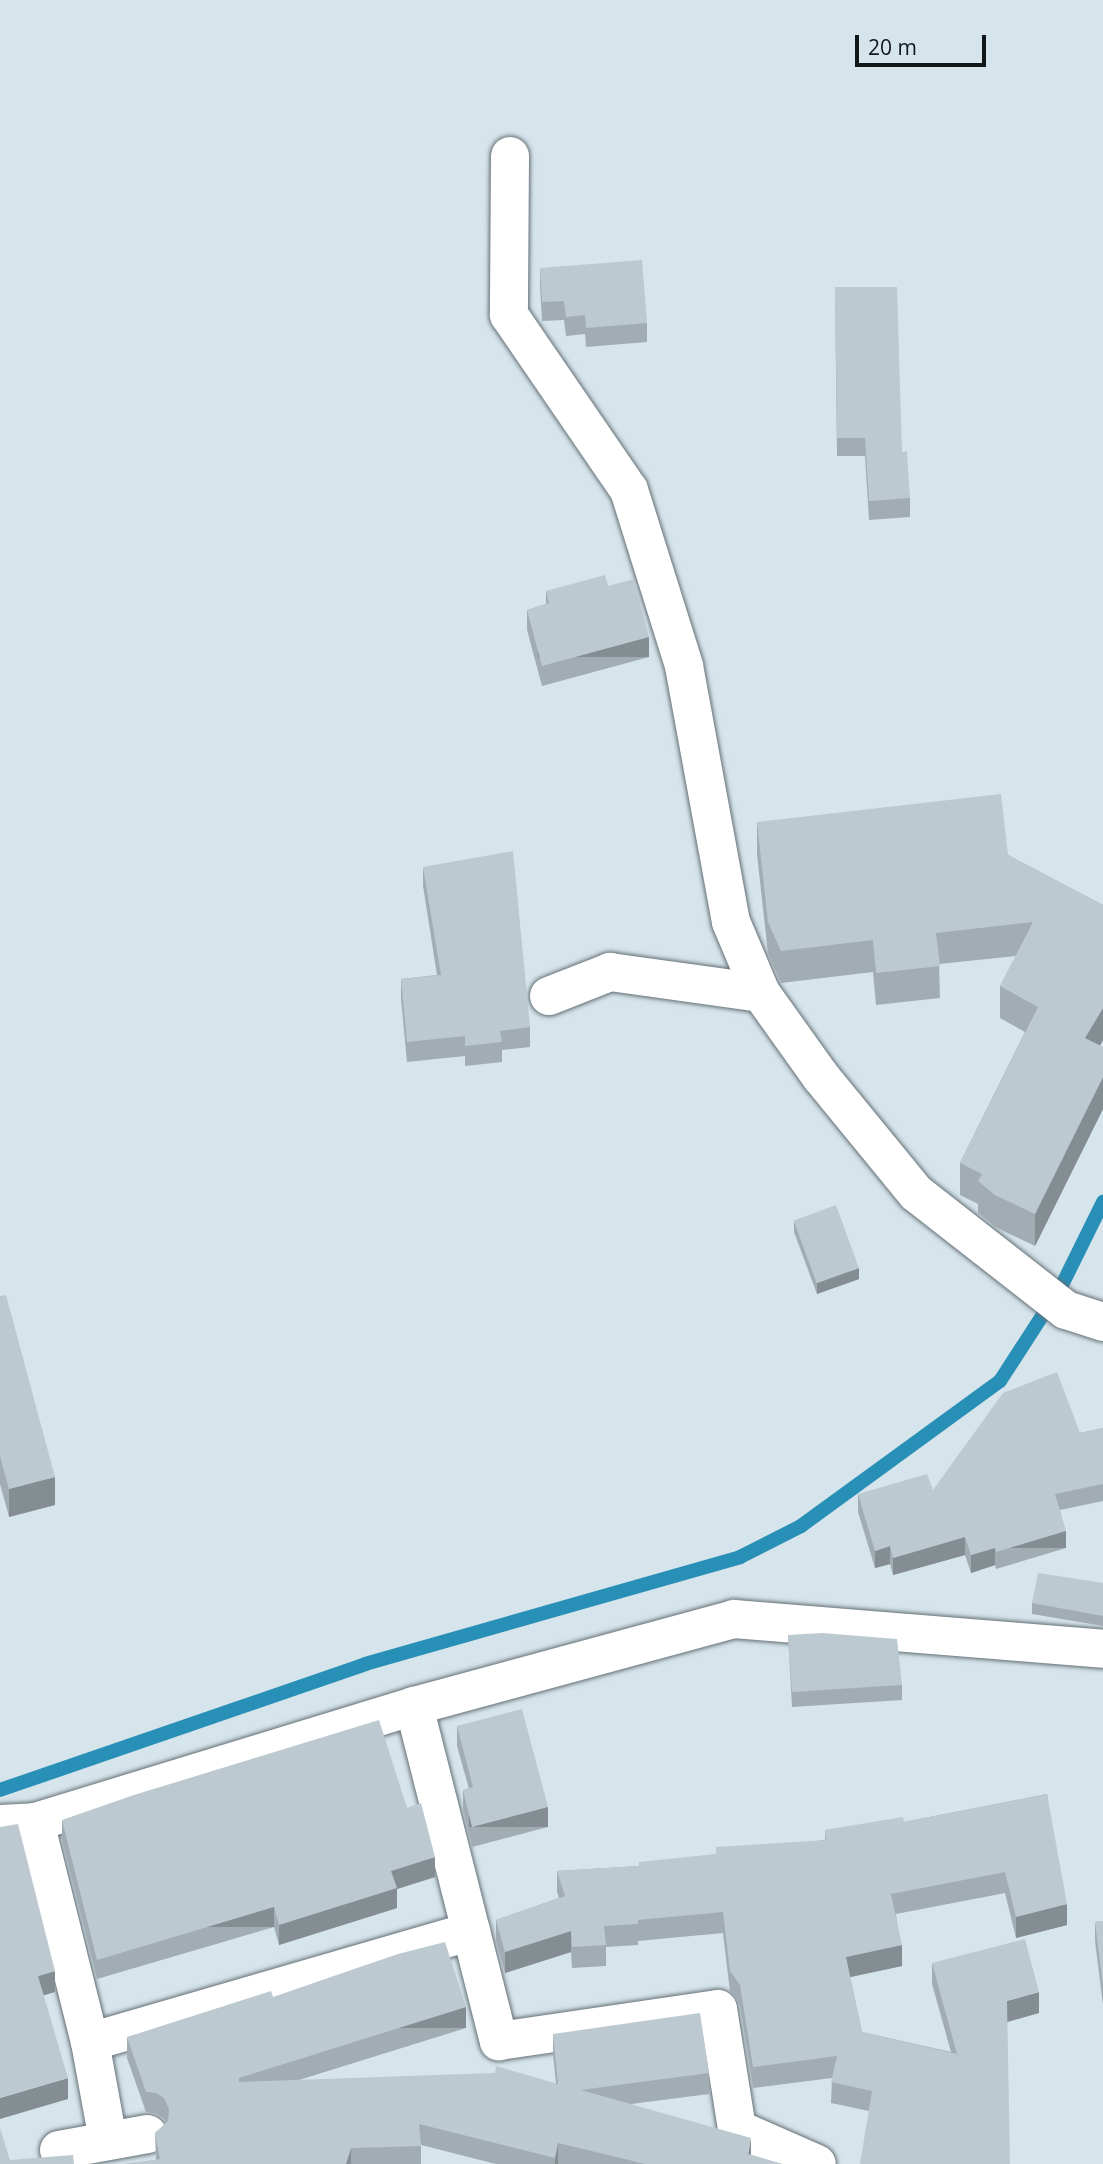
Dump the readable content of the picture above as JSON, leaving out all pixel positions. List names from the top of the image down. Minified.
{"scale_bar":"20 m"}
